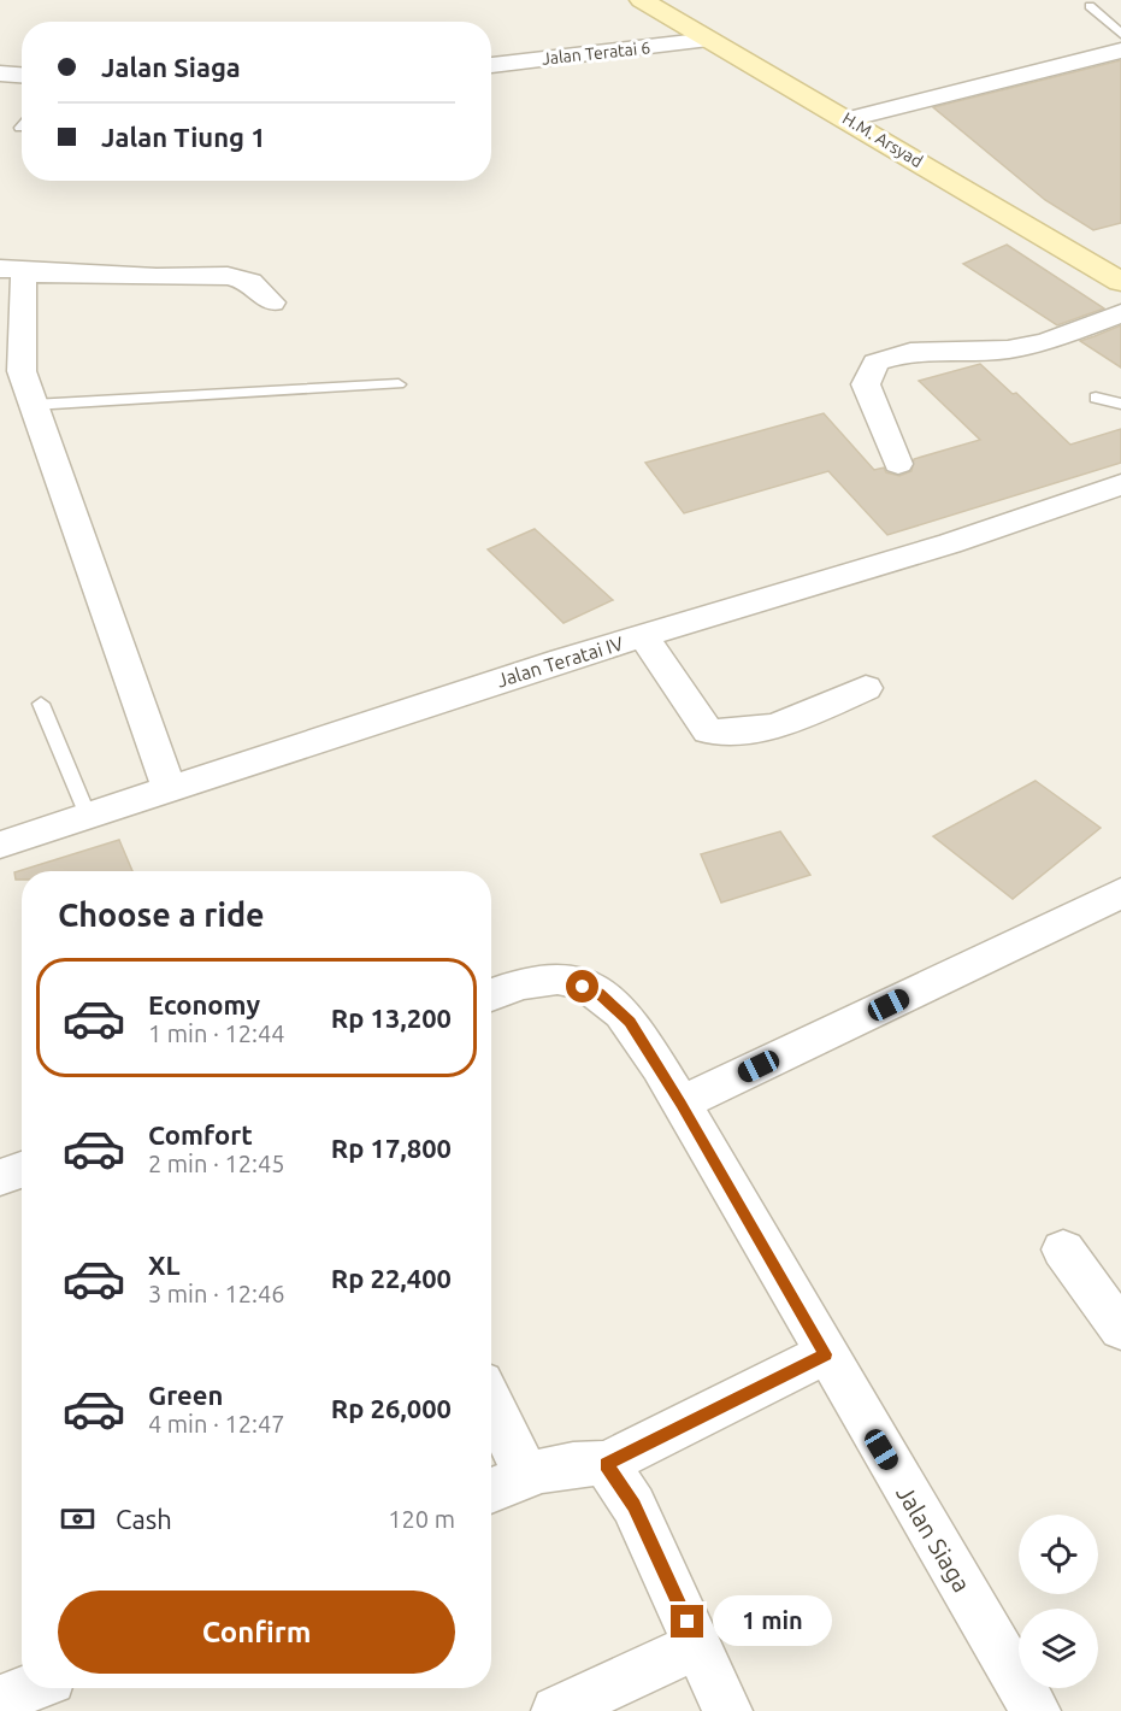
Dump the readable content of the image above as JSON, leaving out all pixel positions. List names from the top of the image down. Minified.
{"streets":{"street":["Jalan Teratai 6","H.M. Arsyad","Jalan Teratai IV","Jalan Siaga"]},"crossings":[["Jalan Teratai 6","H.M. Arsyad"]],"page":{"banner":["Jalan Siaga","Jalan Tiung 1"],"heading":"Choose a ride","list":[{"name":"Economy","note":"1 min · 12:44","value":"Rp 13,200"},{"name":"Comfort","note":"2 min · 12:45","value":"Rp 17,800"},{"name":"XL","note":"3 min · 12:46","value":"Rp 22,400"},{"name":"Green","note":"4 min · 12:47","value":"Rp 26,000"}],"pay":["Cash","120 m"],"buttons":"Confirm","bubble":"1 min"}}
